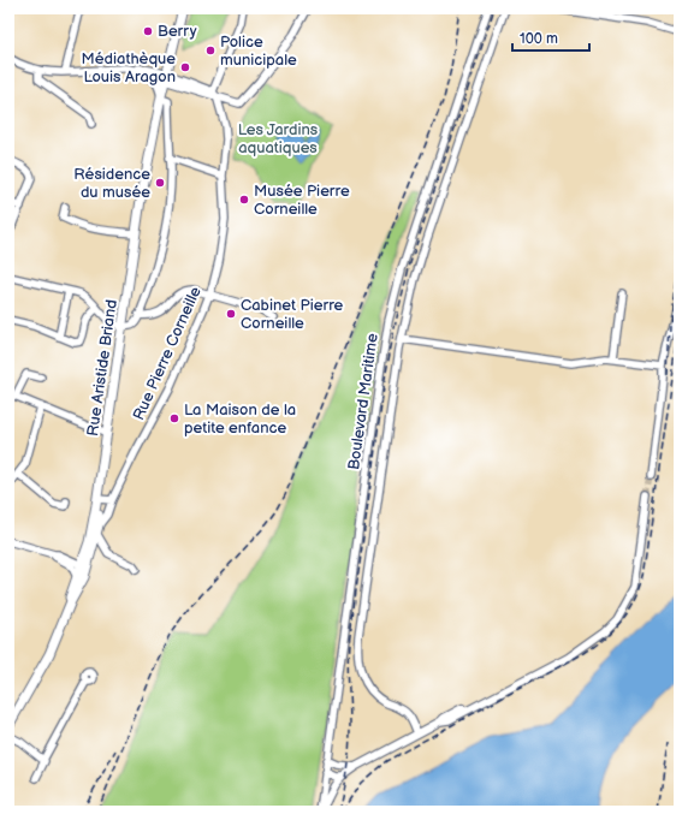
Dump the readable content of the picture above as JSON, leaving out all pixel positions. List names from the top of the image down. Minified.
{"streets":{"main road":["Rue Aristide Briand"],"street":["Rue Pierre Corneille","Boulevard Maritime"]},"crossings":[["Rue Pierre Corneille","Rue Aristide Briand"]],"parks":["Les Jardins aquatiques"],"places":["Berry","Police municipale","Médiathèque Louis Aragon","Résidence du musée","Musée Pierre Corneille","Cabinet Pierre Corneille","La Maison de la petite enfance"],"scale_bar":"100 m"}
